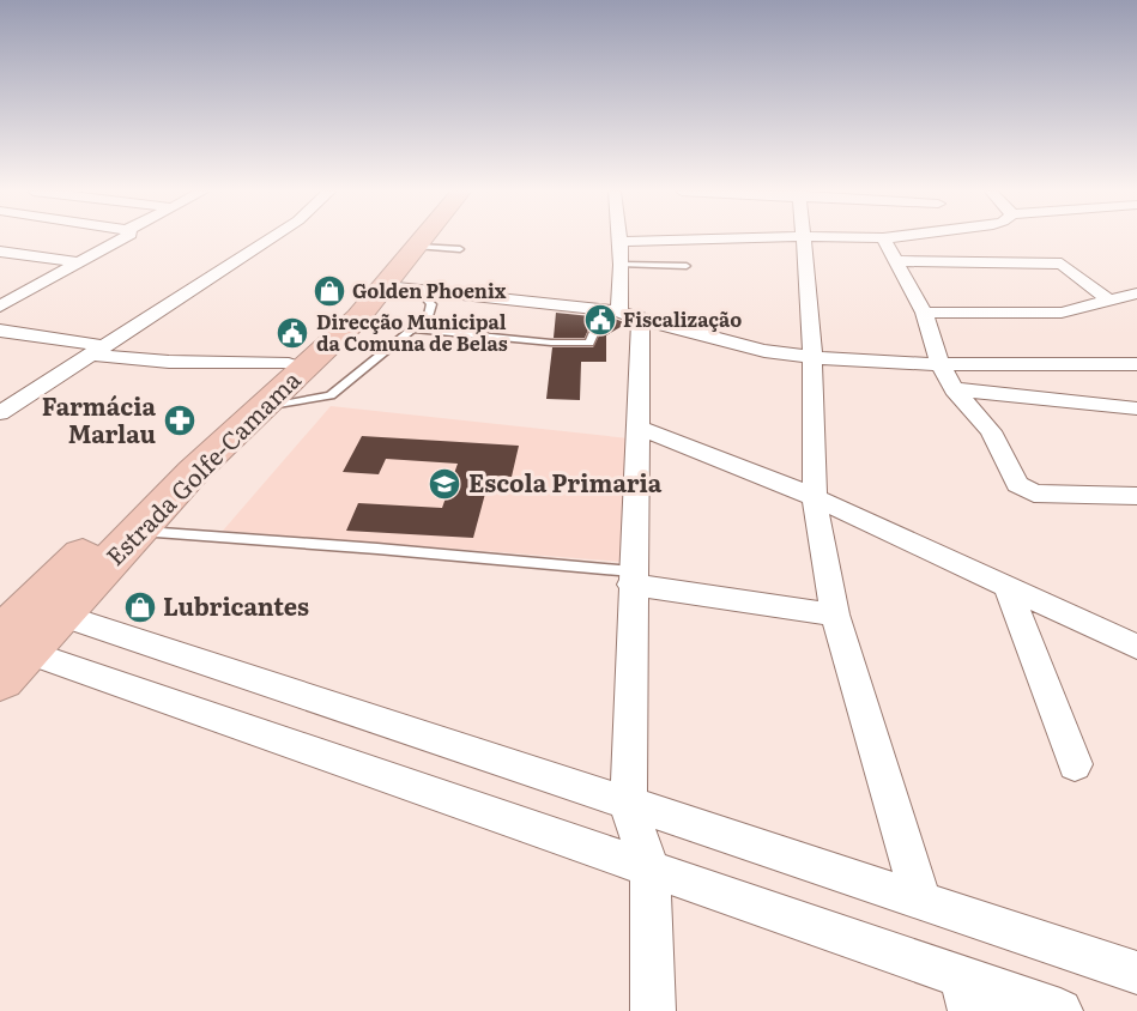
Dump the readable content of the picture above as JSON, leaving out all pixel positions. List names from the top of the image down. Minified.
{"streets":{"highway":["Estrada Golfe-Camama"]},"places":{"shop":["Golden Phoenix","Lubricantes"],"public building":["Fiscalização","Direcção Municipal da Comuna de Belas"],"pharmacy":["Farmácia Marlau"],"school or university":["Escola Primaria"]}}
